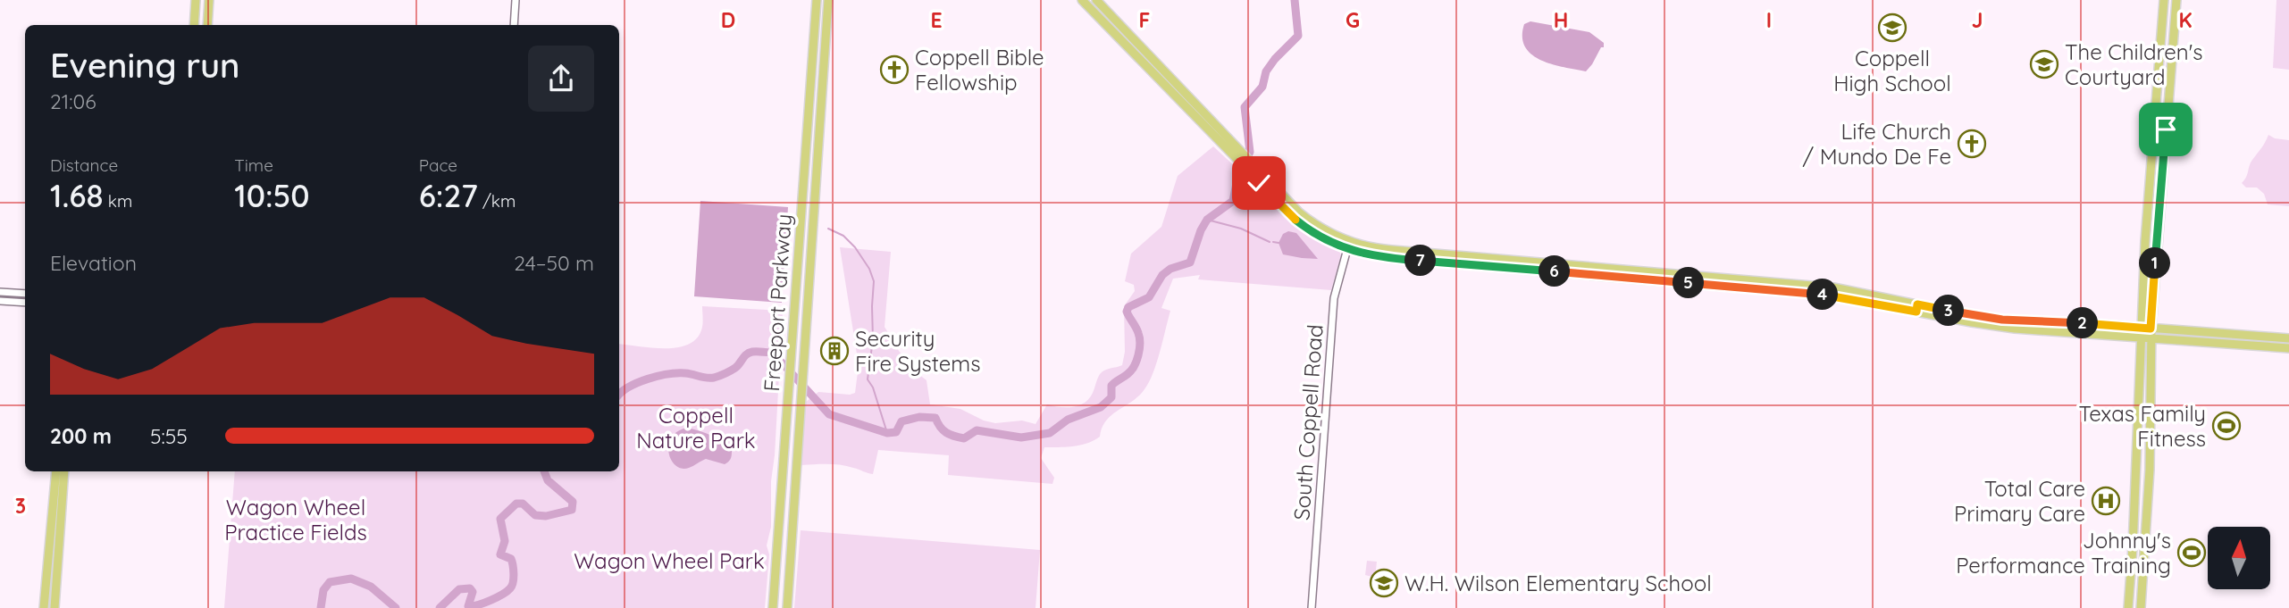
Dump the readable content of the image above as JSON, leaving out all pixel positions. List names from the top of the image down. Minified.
{"streets":{"main road":["Freeport Parkway"],"street":["South Coppell Road"]},"parks":["Coppell Nature Park","Wagon Wheel Practice Fields","Wagon Wheel Park"],"places":{"school or university":["Coppell High School","The Children's Courtyard","W.H. Wilson Elementary School"],"church":["Coppell Bible Fellowship","Life Church / Mundo De Fe"],"building":["Security Fire Systems"],"sports":["Texas Family Fitness","Johnny's Performance Training"],"hospital":["Total Care Primary Care"]},"north":"top","page":{"heading":["Evening run","21:06"],"stats":[["Distance","1.68 km"],["Time","10:50"],["Pace","6:27 /km"]],"chart":["Elevation","24–50 m"],"pins":["7","1","6","5","4","3","2"],"list":[{"name":"200 m","note":"5:55"}]},"grid":{"columns":["D","E","F","G","H","I","J","K"],"rows":["3"]}}
